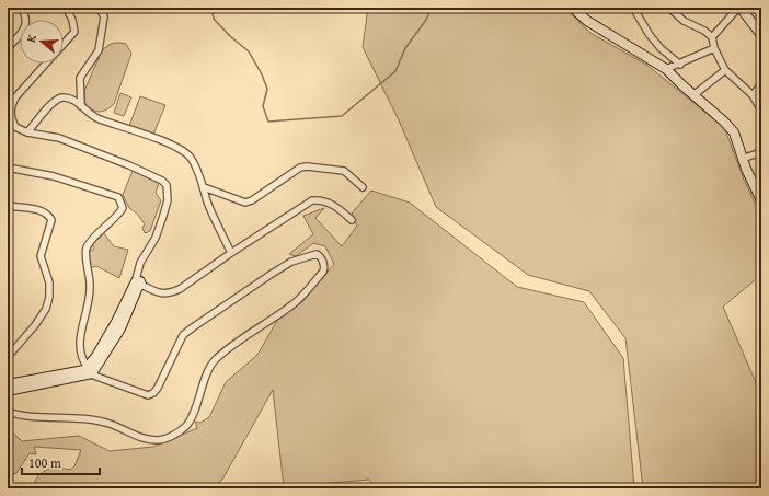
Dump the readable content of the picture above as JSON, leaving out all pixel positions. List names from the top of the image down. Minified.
{"scale_bar":"100 m","north":"left"}
